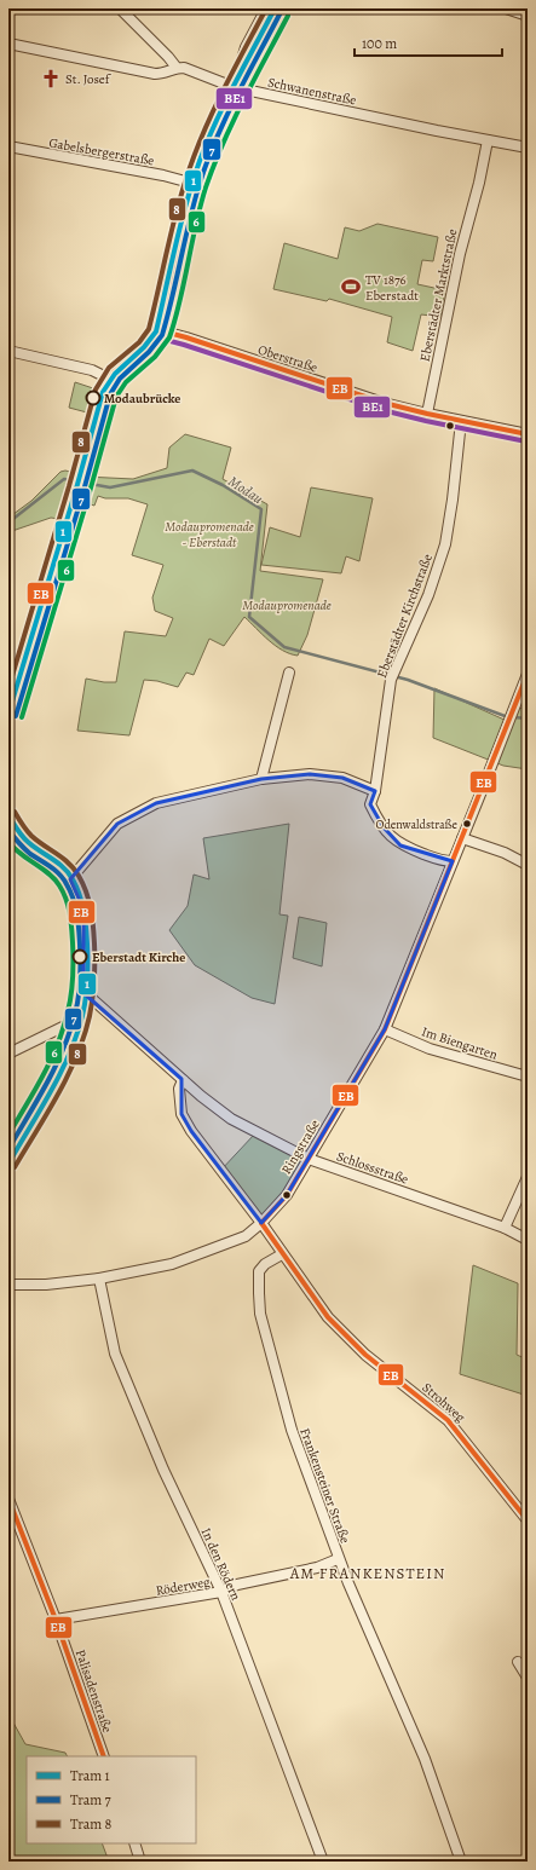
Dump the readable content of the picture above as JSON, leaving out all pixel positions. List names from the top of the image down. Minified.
{"streets":{"street":["Schwanenstraße","Gabelsbergerstraße","Eberstädter Marktstraße","Oberstraße","Eberstädter Kirchstraße","Im Biengarten","Ringstraße","Schlossstraße","Strohweg","Frankensteiner Straße","In den Rödern","Röderweg","Palisadenstraße"]},"crossings":[["Schwanenstraße","Eberstädter Marktstraße"],["Eberstädter Marktstraße","Oberstraße"],["Oberstraße","Eberstädter Kirchstraße"],["Im Biengarten","Ringstraße"],["Ringstraße","Schlossstraße"],["Ringstraße","Strohweg"],["Ringstraße","In den Rödern"],["Strohweg","Frankensteiner Straße"],["Frankensteiner Straße","Röderweg"],["In den Rödern","Röderweg"],["Röderweg","Palisadenstraße"]],"districts":["AM FRANKENSTEIN"],"water":["Modau"],"parks":["Modaupromenade - Eberstadt","Modaupromenade"],"places":{"church":["St. Josef"],"sports":["TV 1876 Eberstadt"],"other":["Modaubrücke","Odenwaldstraße","Eberstadt Kirche"]},"lines":["tram line 1","tram line 8","transit line EB","tram line 7","transit line BE1","transit line 6"],"legend":["Tram 1","Tram 7","Tram 8"],"scale_bar":"100 m"}
